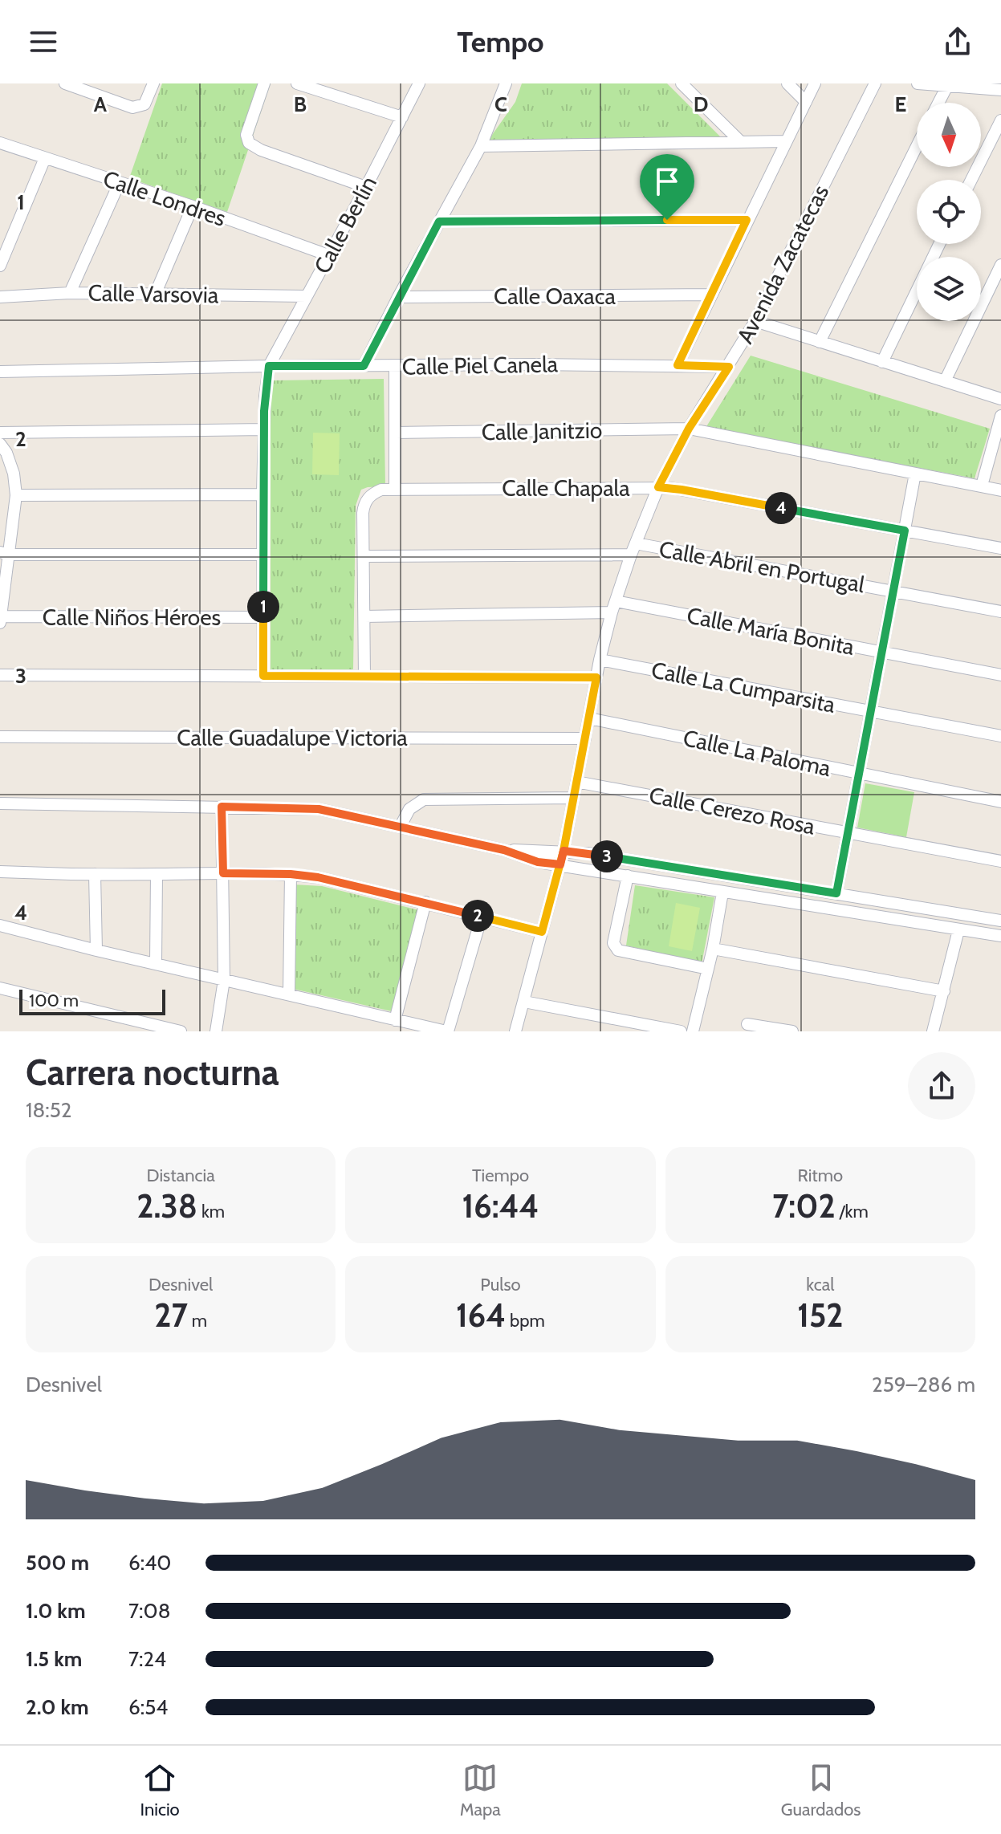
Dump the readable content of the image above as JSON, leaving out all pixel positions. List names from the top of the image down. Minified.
{"streets":{"street":["Calle Londres","Calle Berlín","Avenida Zacatecas","Calle Varsovia","Calle Oaxaca","Calle Piel Canela","Calle Janitzio","Calle Chapala","Calle Abril en Portugal","Calle Niños Héroes","Calle María Bonita","Calle La Cumparsita","Calle Guadalupe Victoria","Calle La Paloma","Calle Cerezo Rosa"]},"crossings":[["Calle Londres","Calle Berlín"],["Calle Berlín","Calle Varsovia"],["Calle Berlín","Calle Piel Canela"],["Avenida Zacatecas","Calle Piel Canela"],["Avenida Zacatecas","Calle Janitzio"],["Avenida Zacatecas","Calle Chapala"],["Avenida Zacatecas","Calle Abril en Portugal"],["Avenida Zacatecas","Calle María Bonita"],["Avenida Zacatecas","Calle La Cumparsita"],["Avenida Zacatecas","Calle Guadalupe Victoria"],["Avenida Zacatecas","Calle La Paloma"],["Avenida Zacatecas","Calle Cerezo Rosa"]],"scale_bar":"100 m","north":"bottom","page":{"header":"Tempo","pins":["4","1","3","2"],"scale":"100 m","heading":["Carrera nocturna","18:52"],"stats":[["Distancia","2.38 km"],["Tiempo","16:44"],["Ritmo","7:02 /km"],["Desnivel","27 m"],["Pulso","164 bpm"],["kcal","152"]],"chart":["Desnivel","259–286 m"],"list":[{"name":"500 m","note":"6:40"},{"name":"1.0 km","note":"7:08"},{"name":"1.5 km","note":"7:24"},{"name":"2.0 km","note":"6:54"}],"tabs":["Inicio","Mapa","Guardados"]},"grid":{"columns":["A","B","C","D","E"],"rows":["1","2","3","4"]}}
